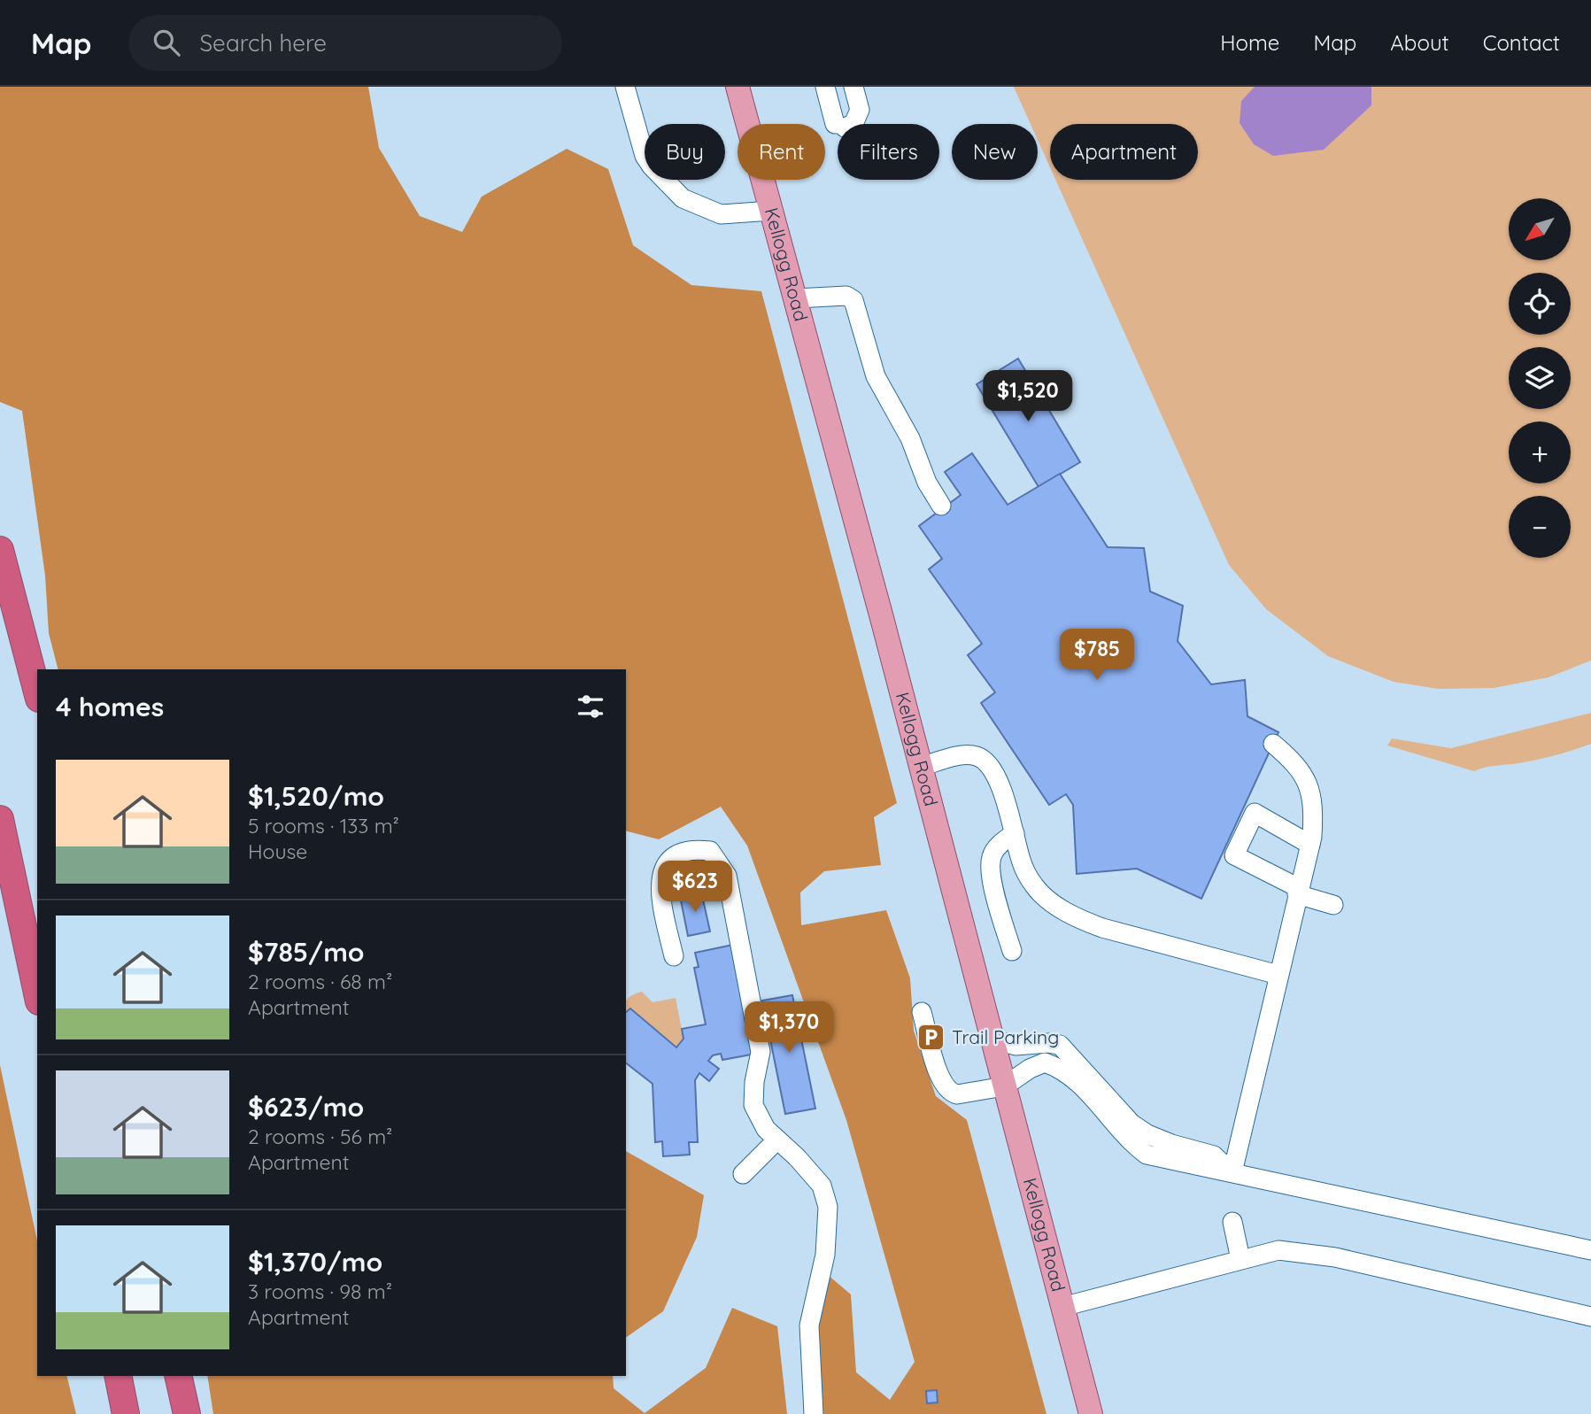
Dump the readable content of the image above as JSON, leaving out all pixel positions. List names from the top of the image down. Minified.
{"streets":{"main road":["Kellogg Road"]},"places":{"parking":["Trail Parking"]},"north":"bottom left","page":{"header":"Map","search":"Search here","nav":["Home","Map","About","Contact"],"chip":["Buy","Rent","Filters","New","Apartment"],"map_buttons":["+","−"],"price":["$1,520","$785","$623","$1,370"],"heading":"4 homes","list":[{"name":"$1,520/mo","note":"5 rooms · 133 m² · House"},{"name":"$785/mo","note":"2 rooms · 68 m² · Apartment"},{"name":"$623/mo","note":"2 rooms · 56 m² · Apartment"},{"name":"$1,370/mo","note":"3 rooms · 98 m² · Apartment"}]}}
